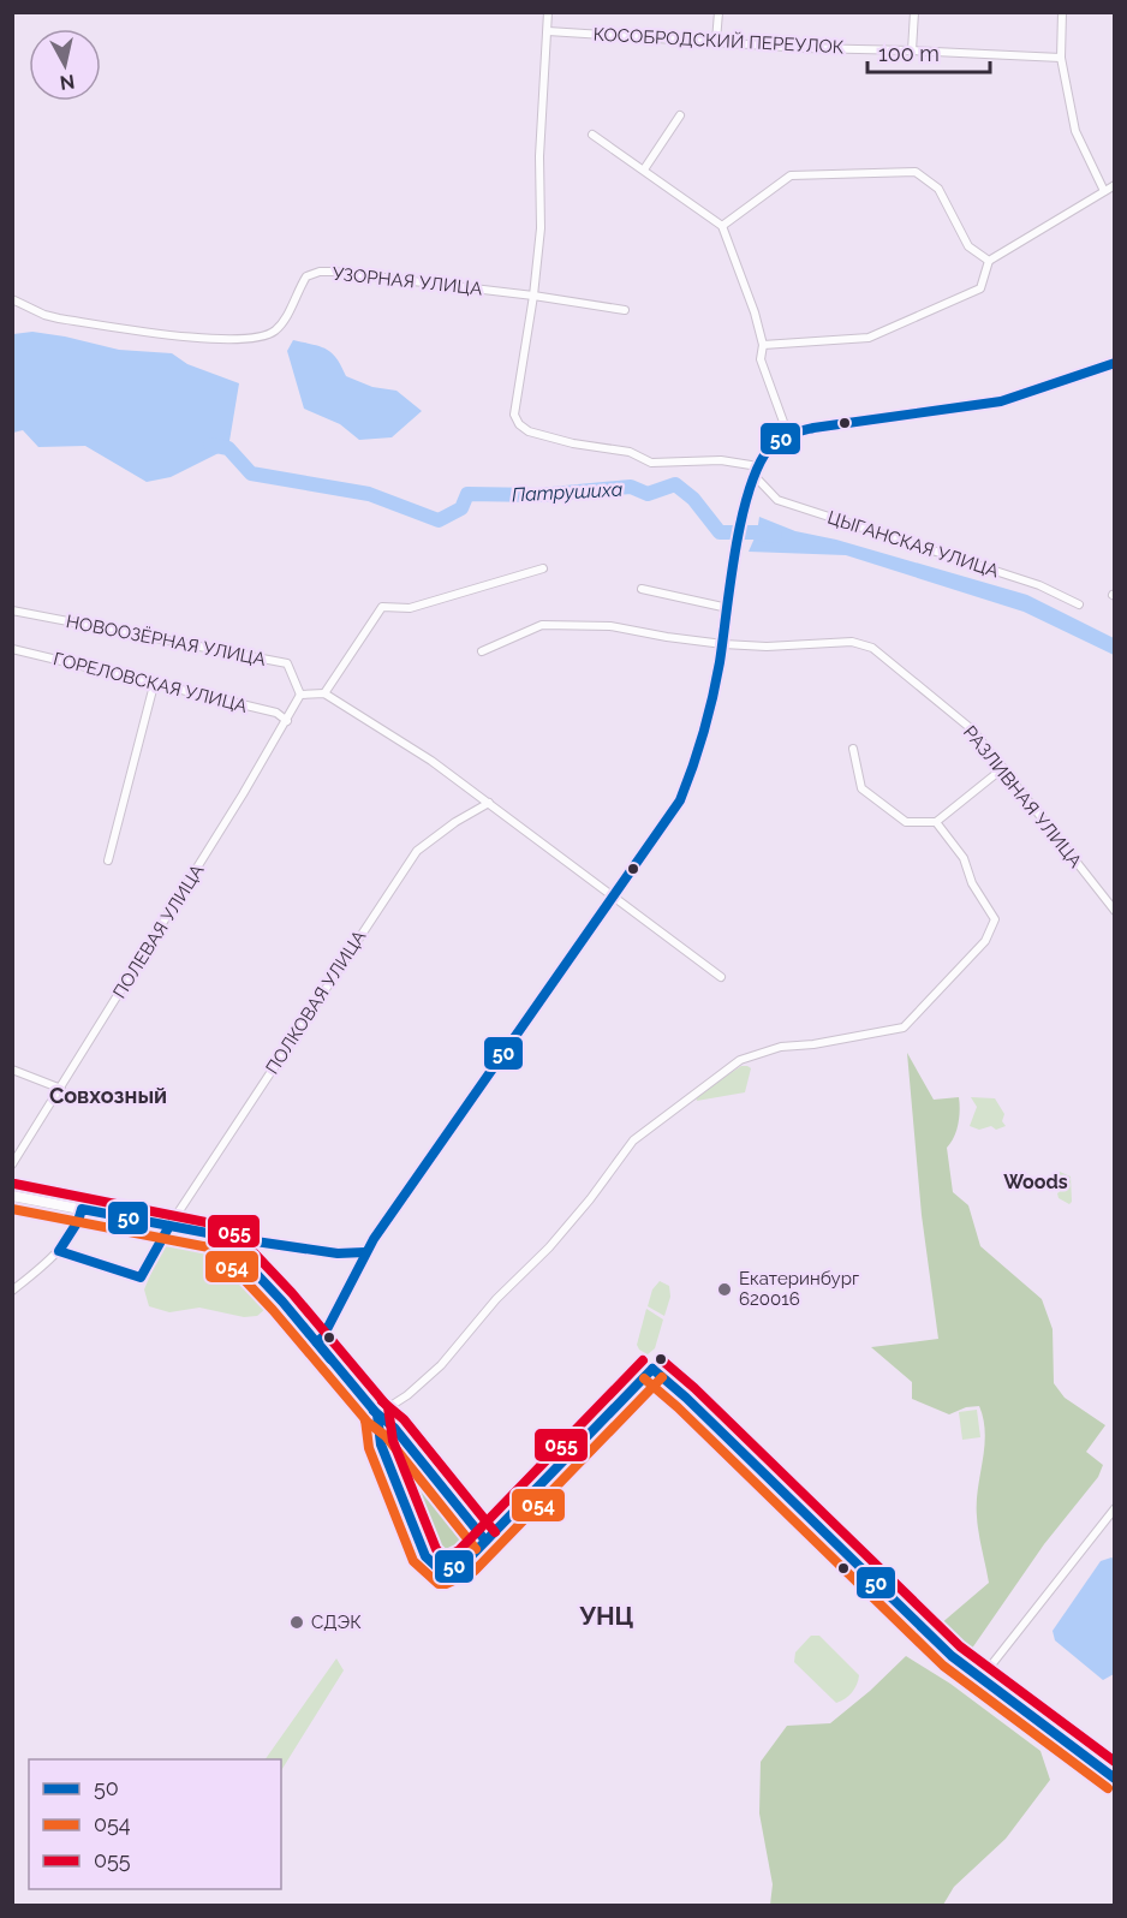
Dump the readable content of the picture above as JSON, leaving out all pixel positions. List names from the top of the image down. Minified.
{"streets":{"street":["КОСОБРОДСКИЙ ПЕРЕУЛОК","УЗОРНАЯ УЛИЦА","ЦЫГАНСКАЯ УЛИЦА","НОВООЗЁРНАЯ УЛИЦА","ГОРЕЛОВСКАЯ УЛИЦА","РАЗЛИВНАЯ УЛИЦА","ПОЛЕВАЯ УЛИЦА","ПОЛКОВАЯ УЛИЦА"]},"crossings":[["НОВООЗЁРНАЯ УЛИЦА","ПОЛЕВАЯ УЛИЦА"],["ГОРЕЛОВСКАЯ УЛИЦА","ПОЛЕВАЯ УЛИЦА"]],"districts":["Совхозный","Woods","УНЦ"],"water":["Патрушиха"],"places":["Екатеринбург 620016","СДЭК"],"lines":["transit line 50","transit line 055","transit line 054"],"legend":["50","054","055"],"scale_bar":"100 m","north":"bottom"}
